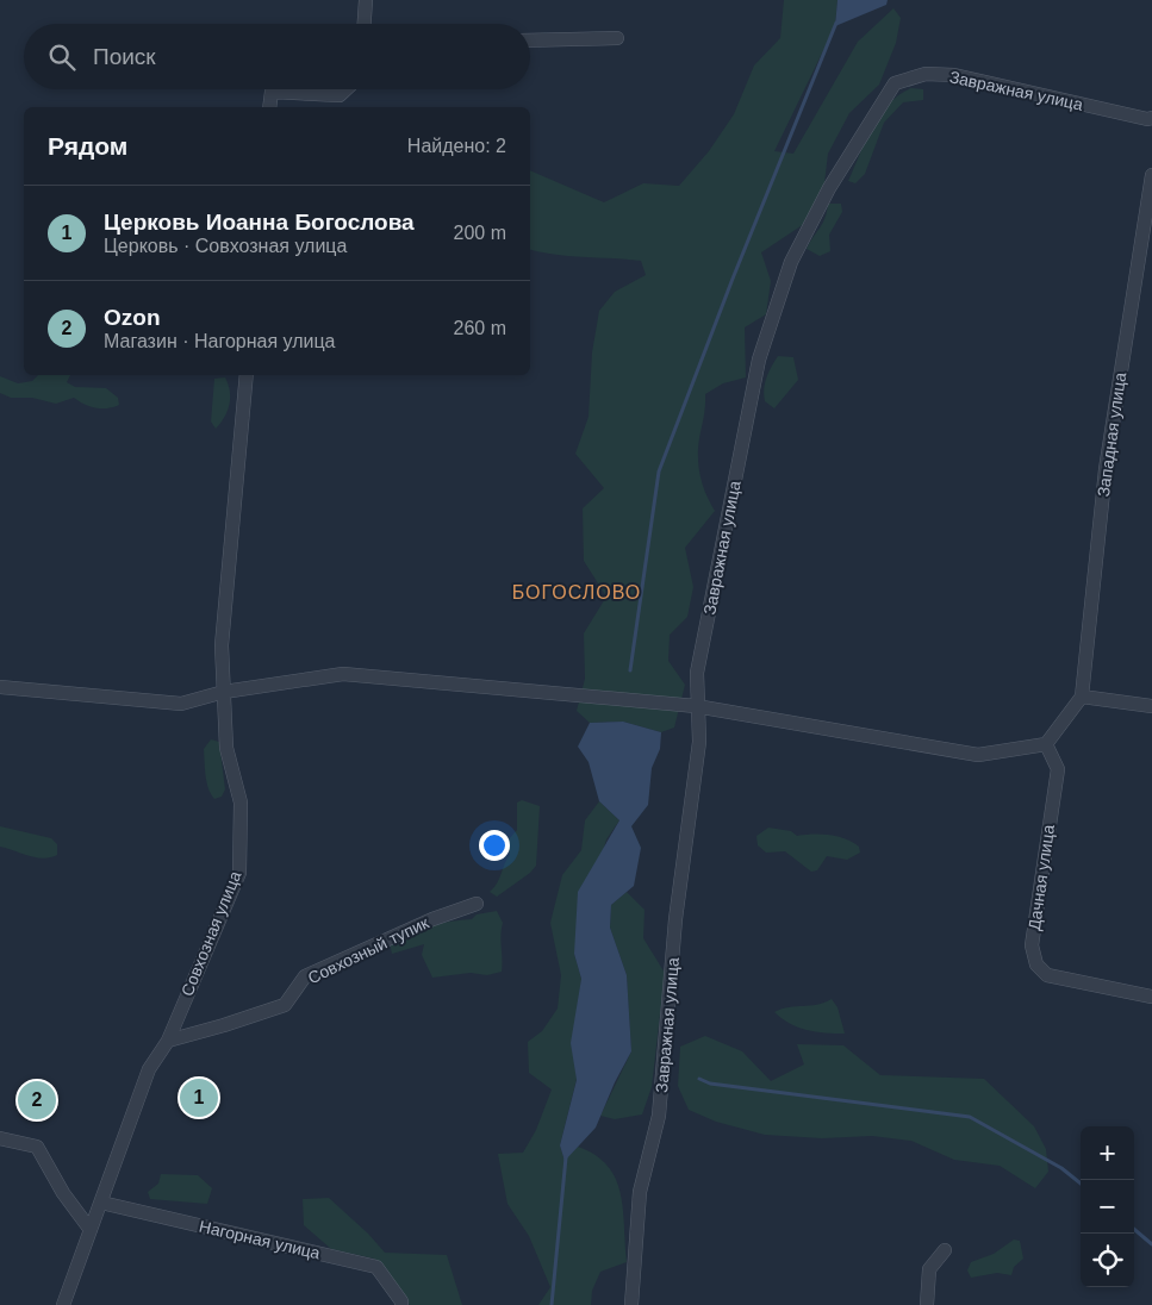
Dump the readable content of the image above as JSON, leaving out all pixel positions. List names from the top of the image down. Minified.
{"streets":{"street":["Завражная улица","Западная улица","Дачная улица","Совхозная улица","Совхозный тупик","Нагорная улица"]},"crossings":[["Совхозная улица","Совхозный тупик"],["Совхозная улица","Нагорная улица"]],"districts":["БОГОСЛОВО"],"page":{"search":"Поиск","heading":["Рядом","Найдено: 2"],"list":[{"mark":"1","name":"Церковь Иоанна Богослова","note":"Церковь · Совхозная улица","value":"200 m"},{"mark":"2","name":"Ozon","note":"Магазин · Нагорная улица","value":"260 m"}],"pins":["1","2"],"map_buttons":["+","−"]}}
